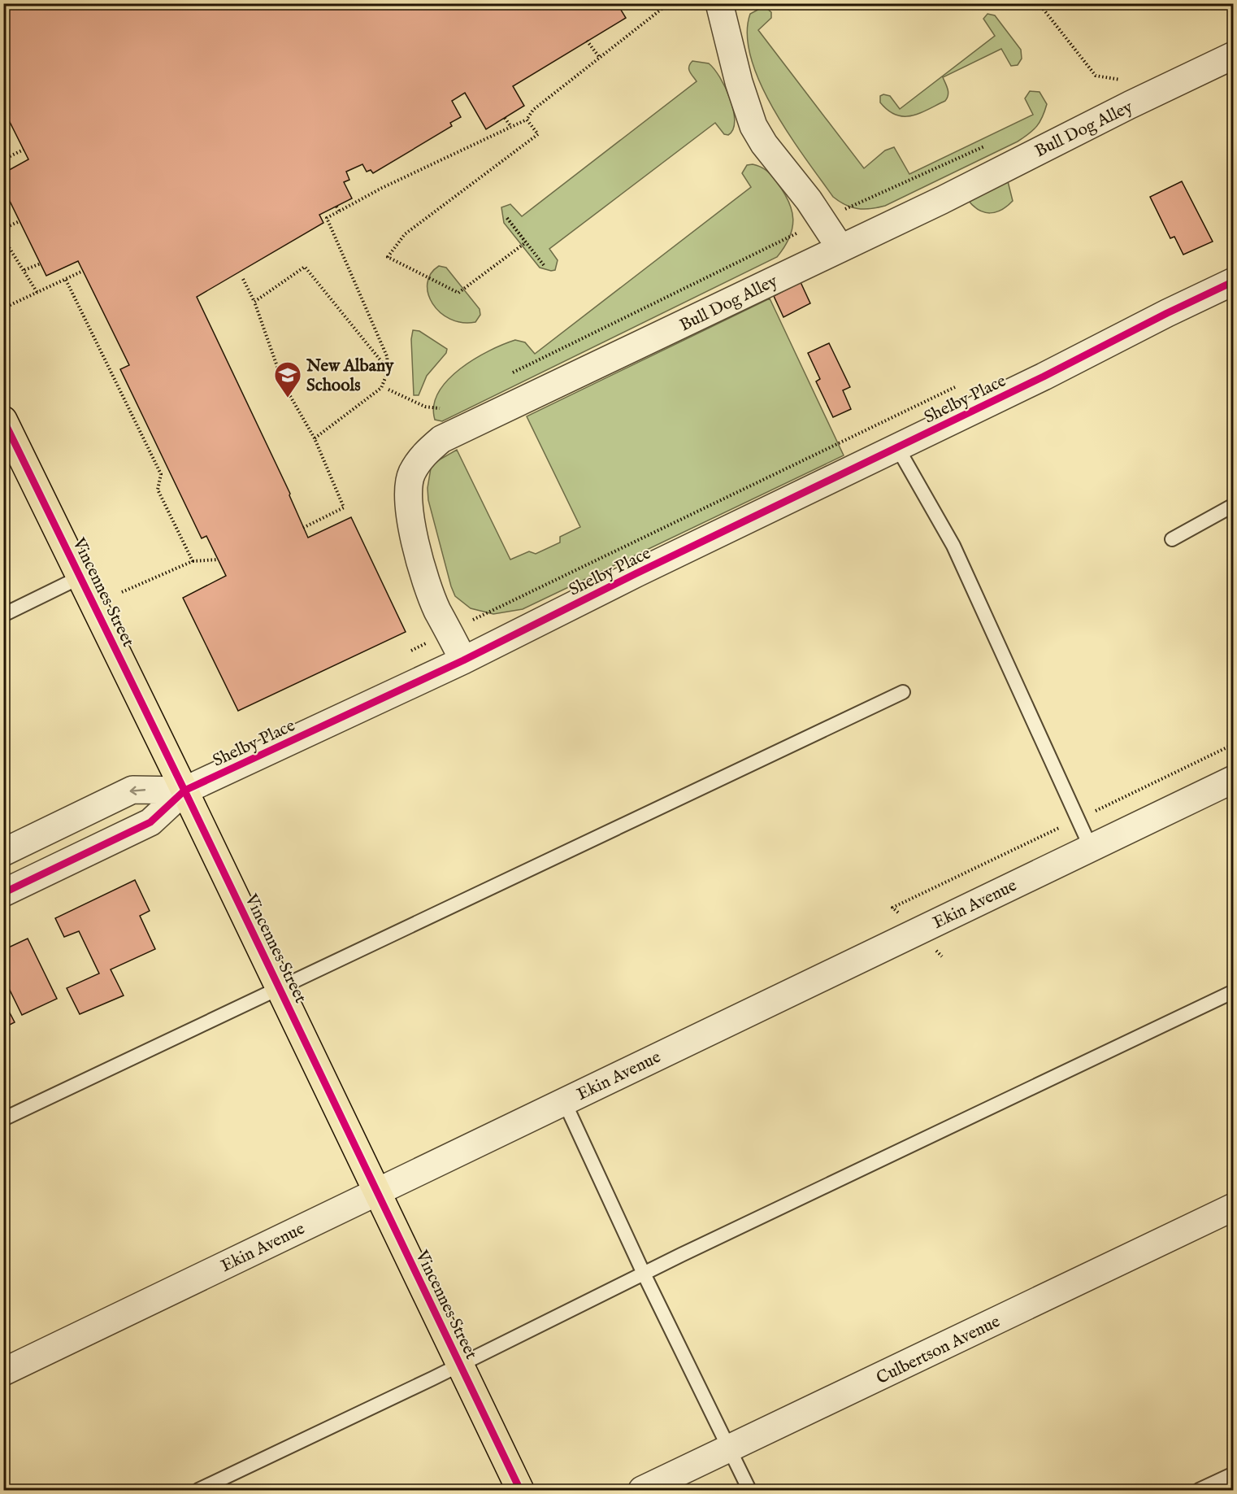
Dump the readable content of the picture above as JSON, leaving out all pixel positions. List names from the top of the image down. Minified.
{"streets":{"main road":["Vincennes Street"],"street":["Bull Dog Alley","Shelby Place","Ekin Avenue","Culbertson Avenue"]},"crossings":[["Bull Dog Alley","Shelby Place"],["Shelby Place","Vincennes Street"],["Vincennes Street","Ekin Avenue"]],"places":{"school or university":["New Albany Schools"]}}
